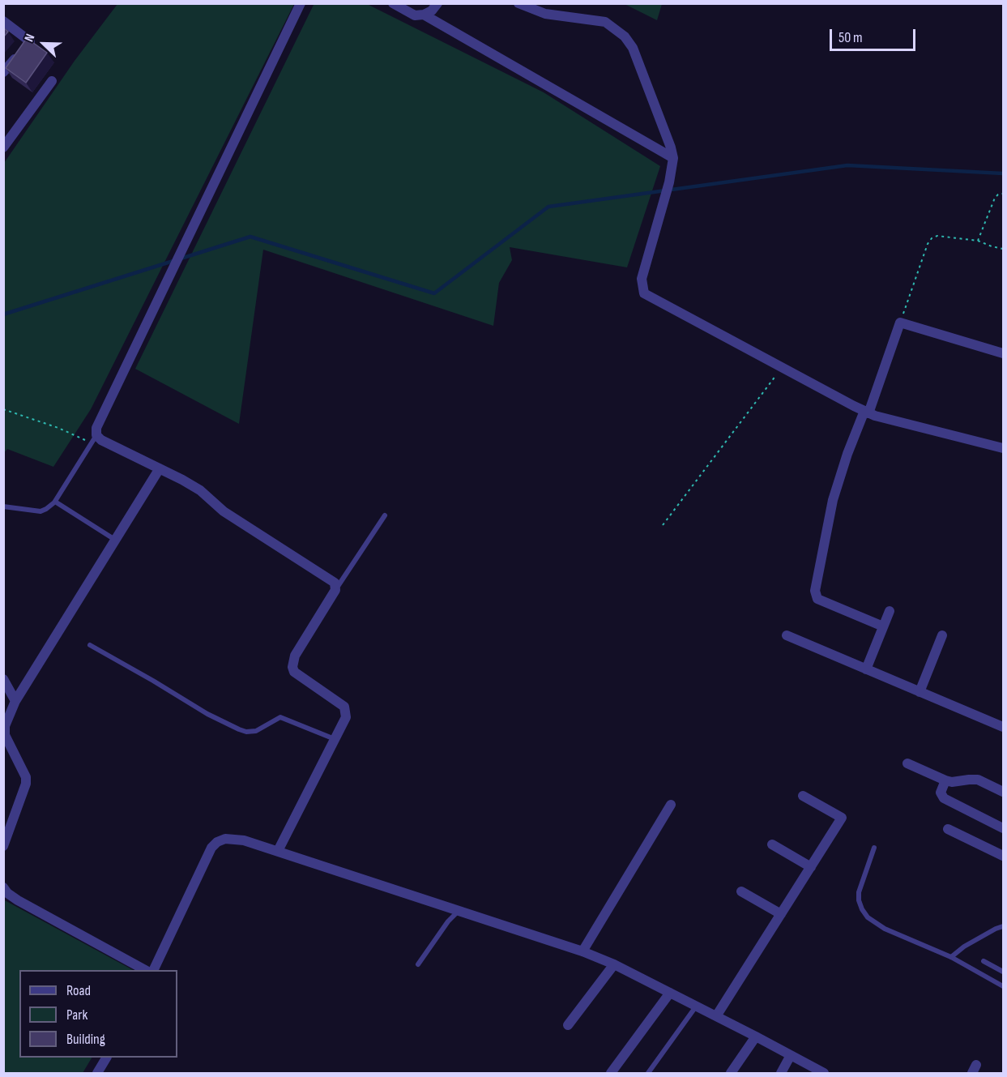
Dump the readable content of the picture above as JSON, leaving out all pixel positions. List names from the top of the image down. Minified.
{"legend":["Road","Park","Building"],"scale_bar":"50 m","north":"top left"}
